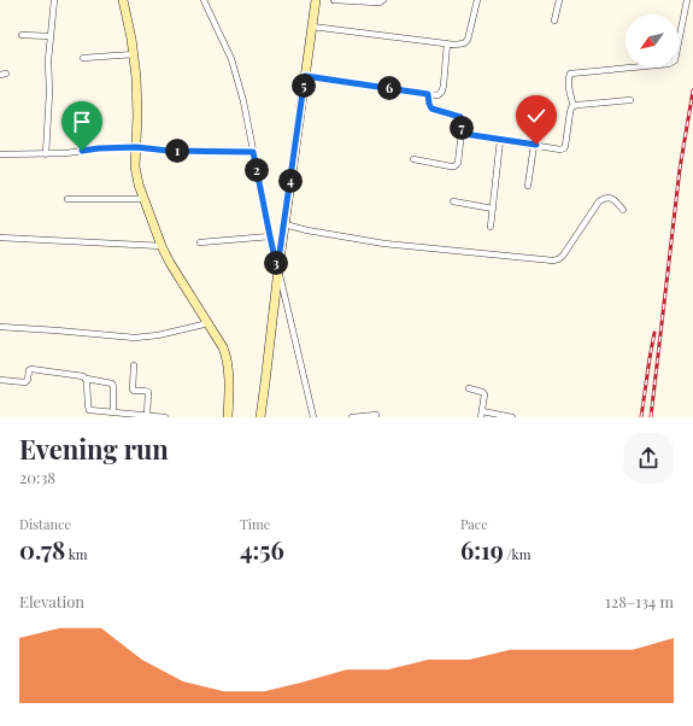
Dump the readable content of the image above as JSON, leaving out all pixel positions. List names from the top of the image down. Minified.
{"north":"bottom left","page":{"pins":["5","6","7","1","2","4","3"],"heading":["Evening run","20:38"],"stats":[["Distance","0.78 km"],["Time","4:56"],["Pace","6:19 /km"]],"chart":["Elevation","128–134 m"]}}
